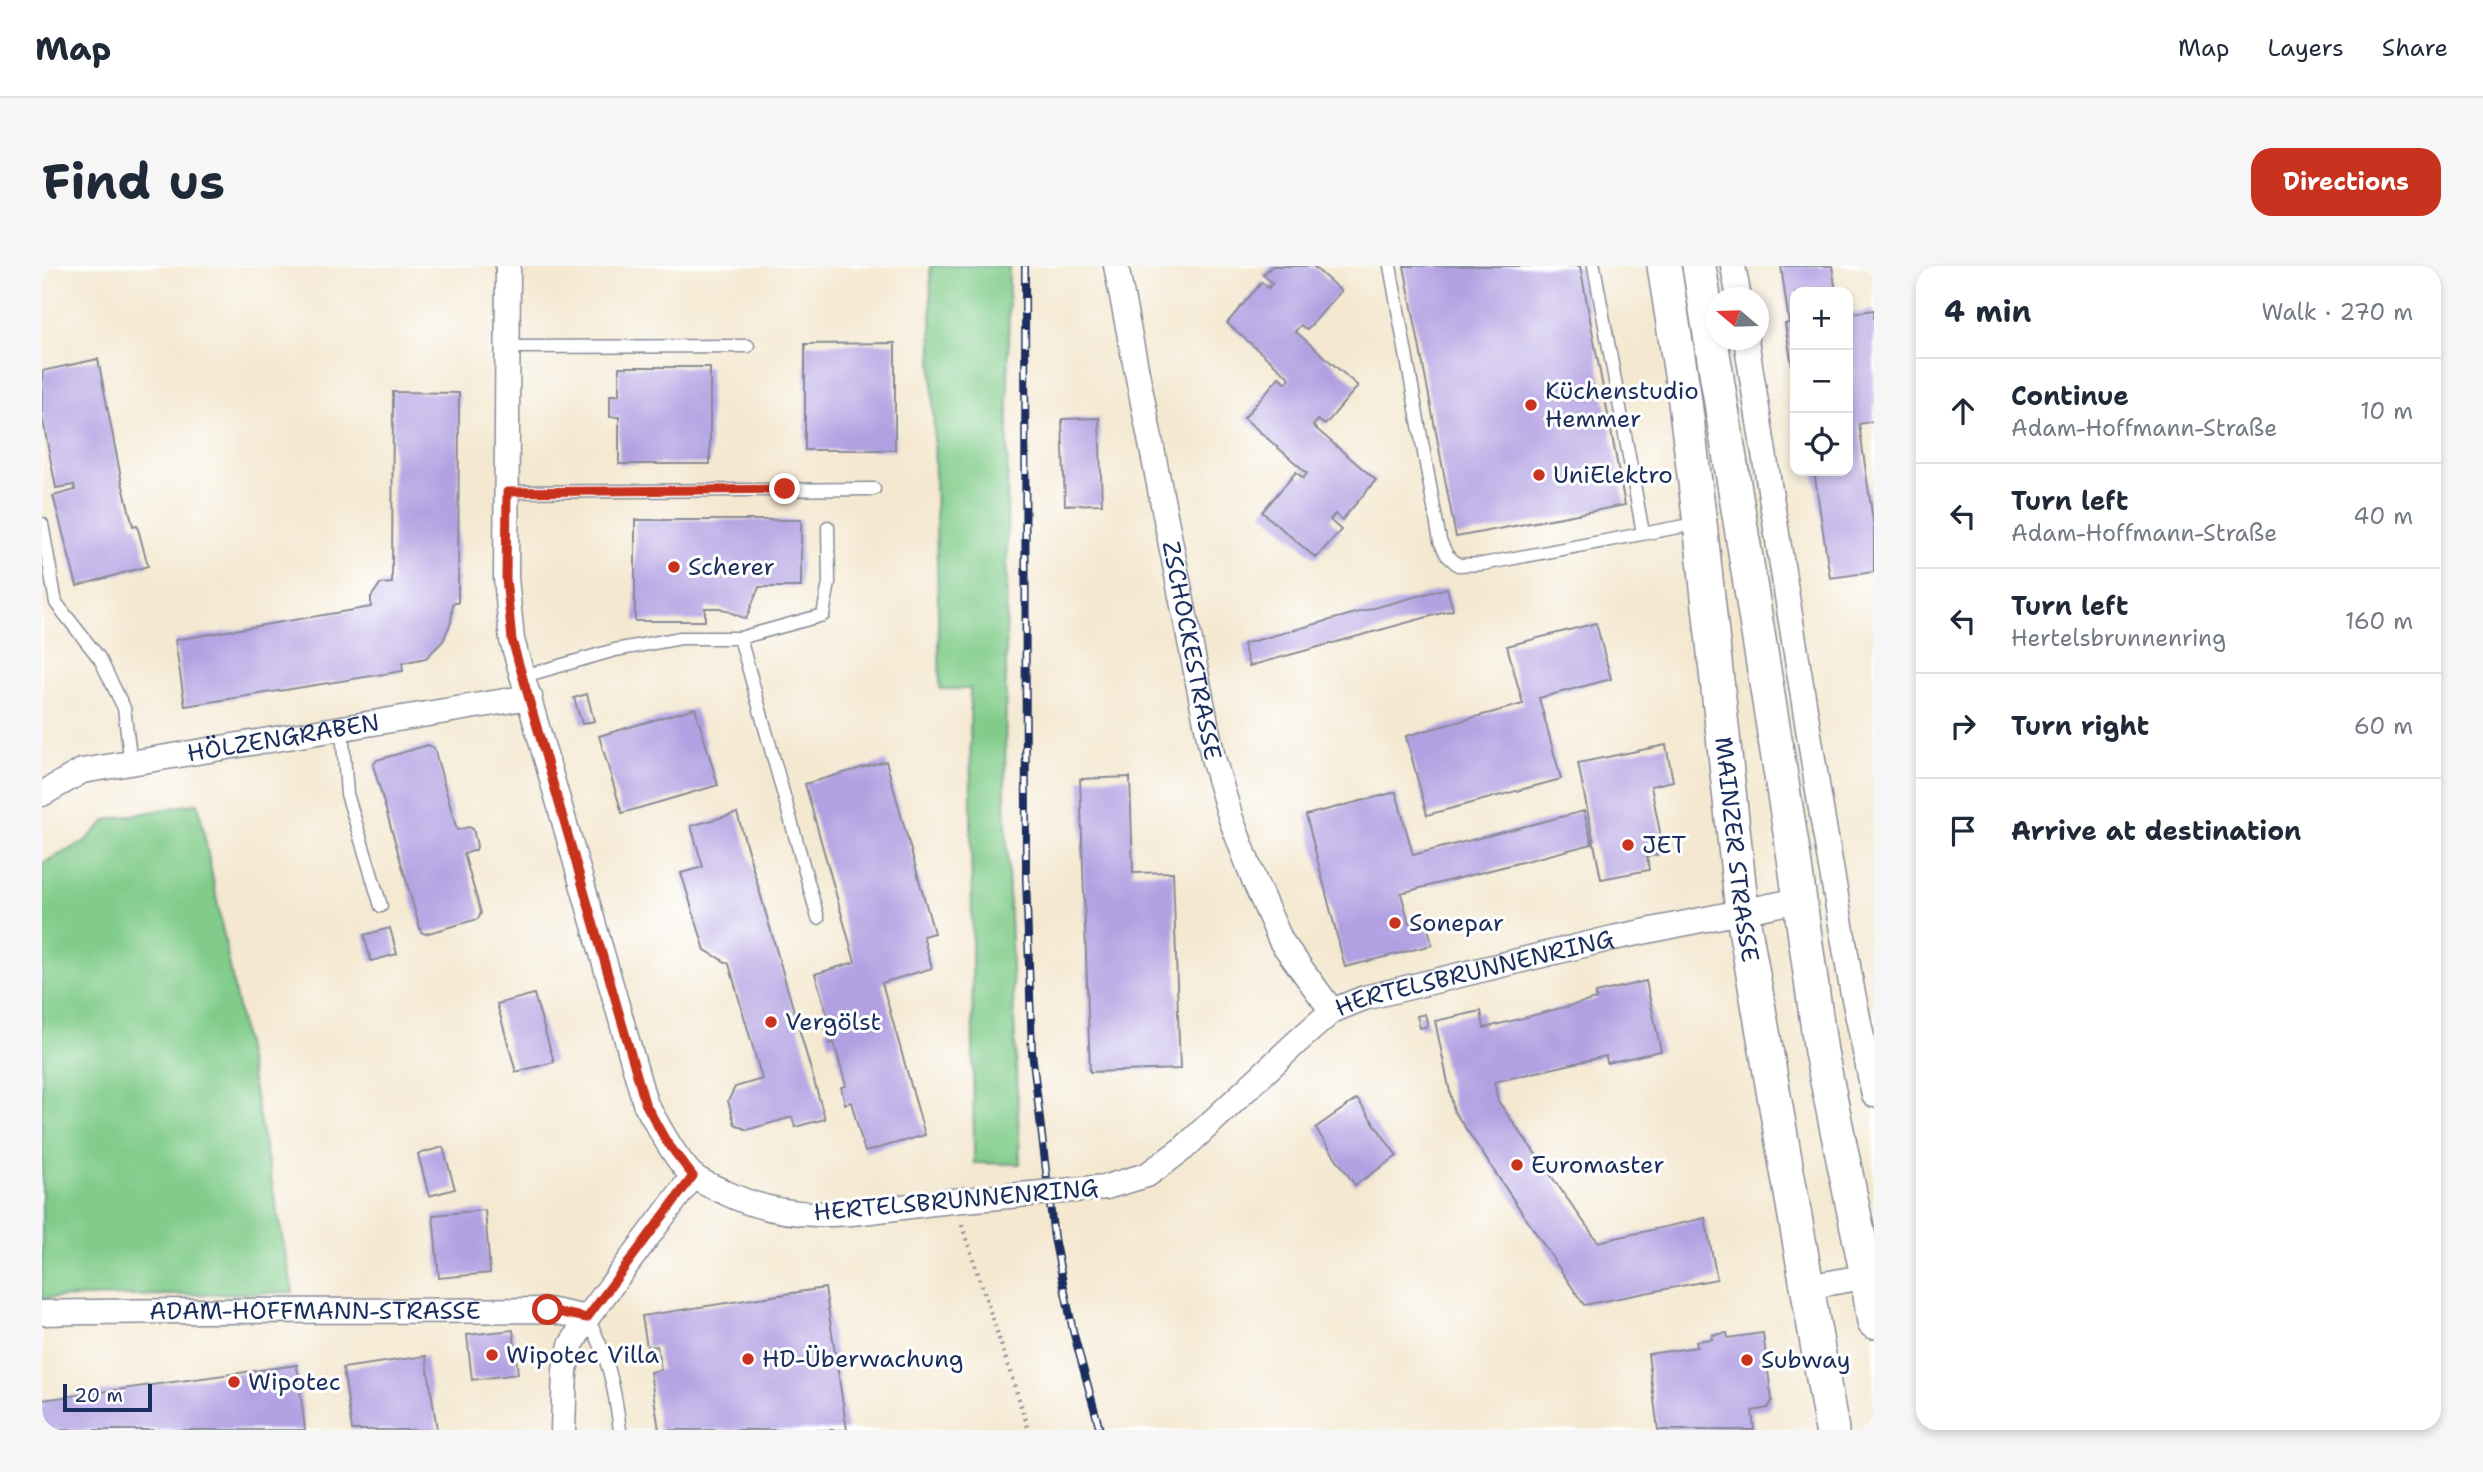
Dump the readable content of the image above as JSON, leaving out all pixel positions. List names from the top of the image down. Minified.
{"streets":{"main road":["MAINZER STRASSE"],"street":["ZSCHOCKESTRASSE","HÖLZENGRABEN","HERTELSBRUNNENRING","ADAM-HOFFMANN-STRASSE"]},"crossings":[["ZSCHOCKESTRASSE","HERTELSBRUNNENRING"],["HÖLZENGRABEN","HERTELSBRUNNENRING"],["MAINZER STRASSE","HERTELSBRUNNENRING"]],"places":["Küchenstudio Hemmer","UniElektro","Scherer","JET","Sonepar","Vergölst","Euromaster","Wipotec Villa","HD-Überwachung","Subway","Wipotec"],"scale_bar":"20 m","north":"left","page":{"header":"Map","nav":["Map","Layers","Share"],"buttons":"Directions","title":"Find us","heading":["4 min","Walk · 270 m"],"map_buttons":["+","−"],"list":[["Continue","Adam-Hoffmann-Straße","10 m"],["Turn left","Adam-Hoffmann-Straße","40 m"],["Turn left","Hertelsbrunnenring","160 m"],["Turn right","60 m"],"Arrive at destination"],"scale":"20 m"}}
